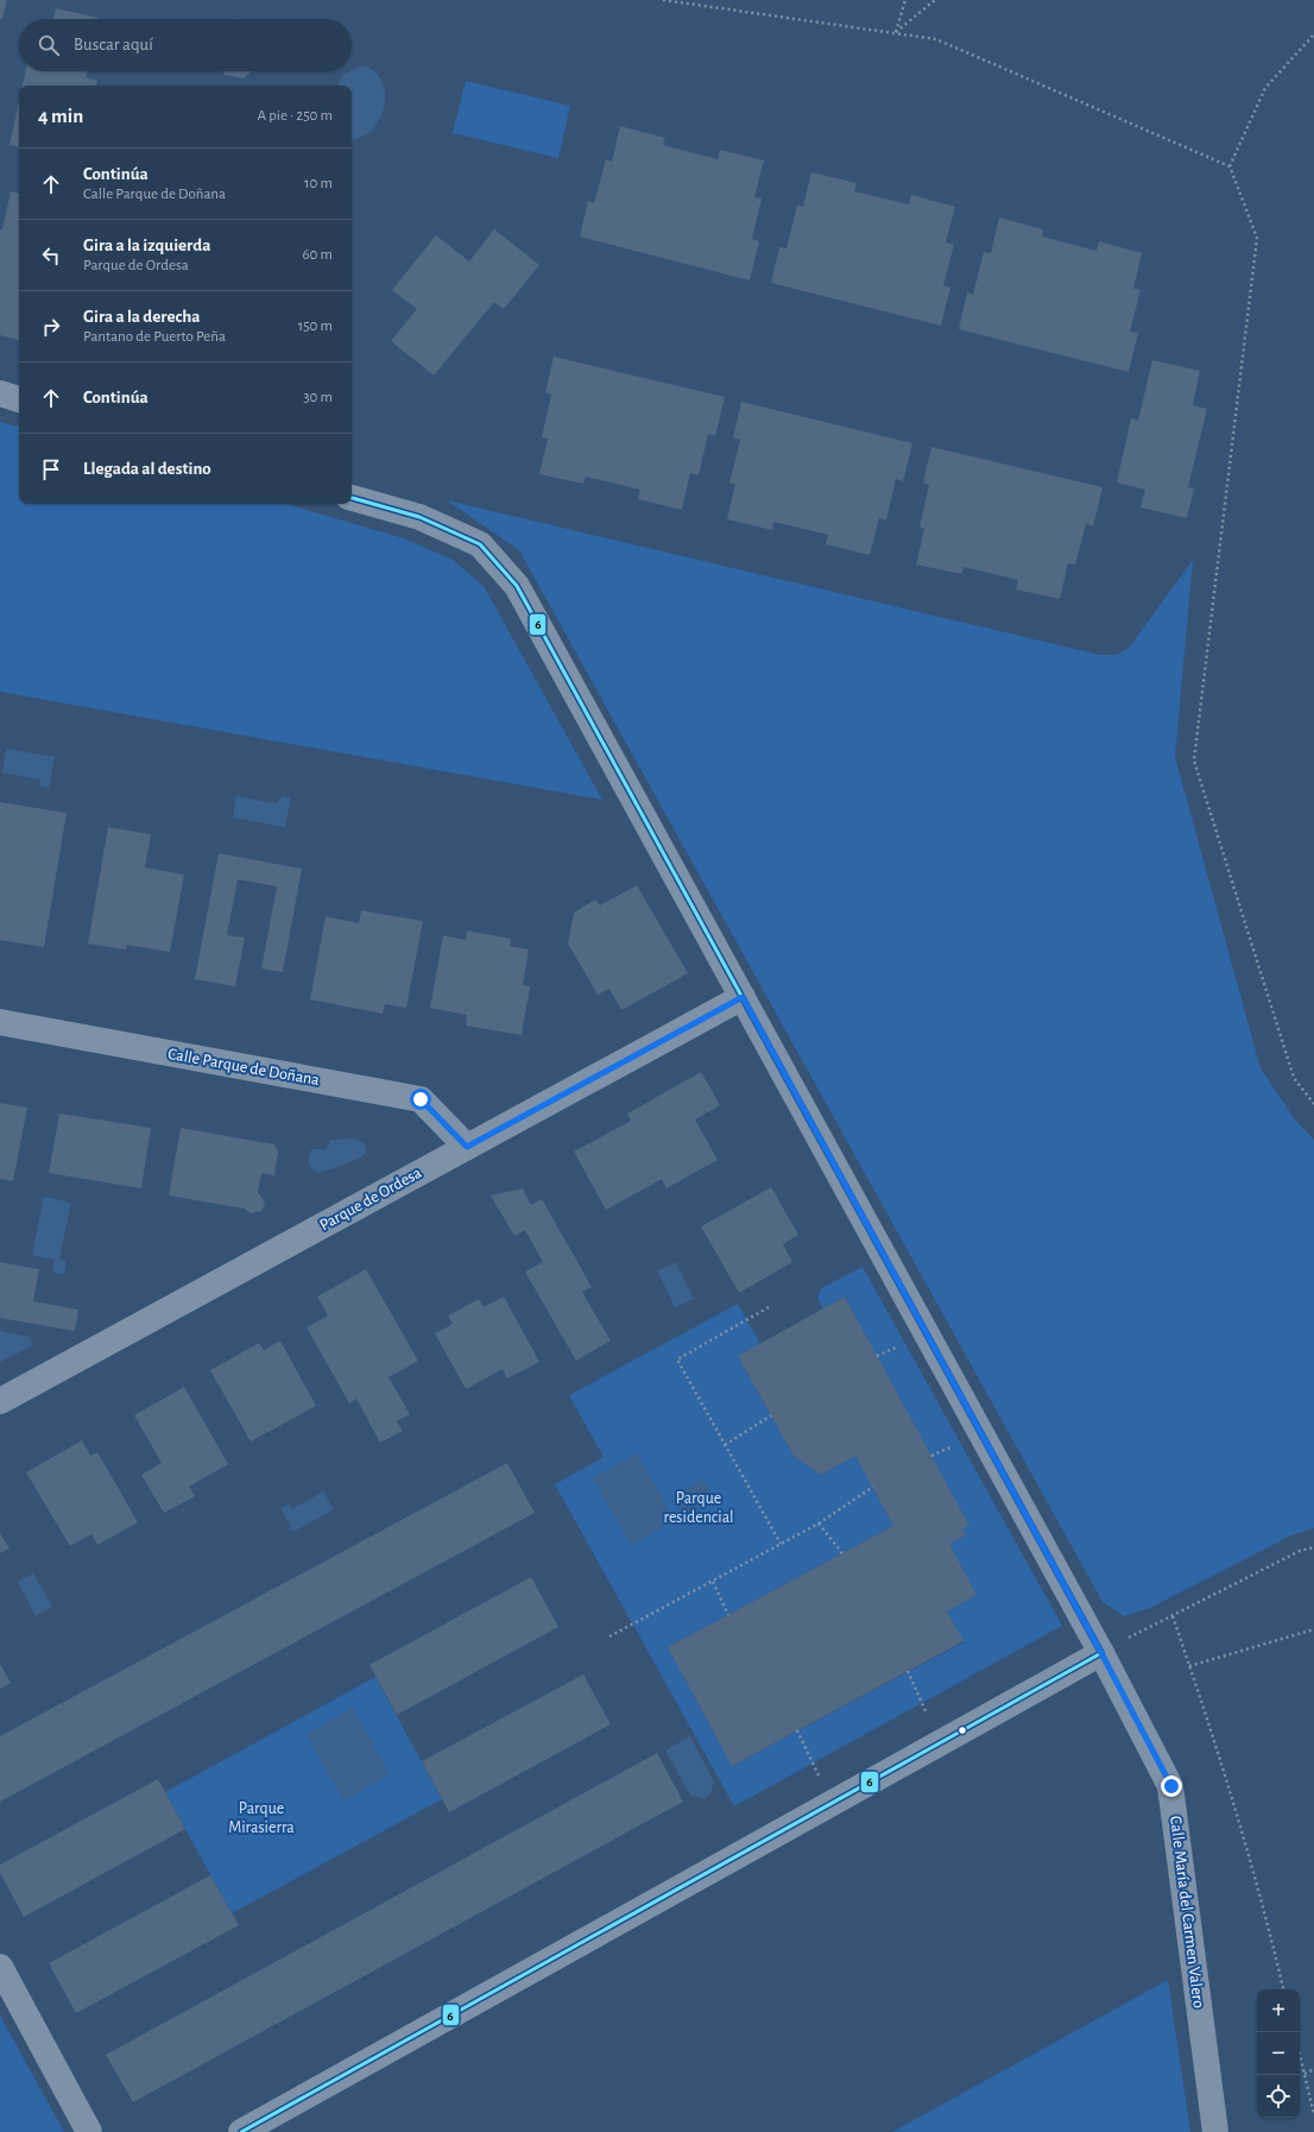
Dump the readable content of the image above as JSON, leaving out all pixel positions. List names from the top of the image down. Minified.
{"streets":{"street":["Calle Parque de Doñana","Parque de Ordesa","Calle María del Carmen Valero"]},"crossings":[["Calle Parque de Doñana","Parque de Ordesa"],["Parque de Ordesa","Calle María del Carmen Valero"]],"parks":["Parque residencial","Parque Mirasierra"],"lines":["transit line 6"],"page":{"search":"Buscar aquí","heading":["4 min","A pie · 250 m"],"list":[["Continúa","Calle Parque de Doñana","10 m"],["Gira a la izquierda","Parque de Ordesa","60 m"],["Gira a la derecha","Pantano de Puerto Peña","150 m"],["Continúa","30 m"],"Llegada al destino"],"map_buttons":["+","−"]}}
